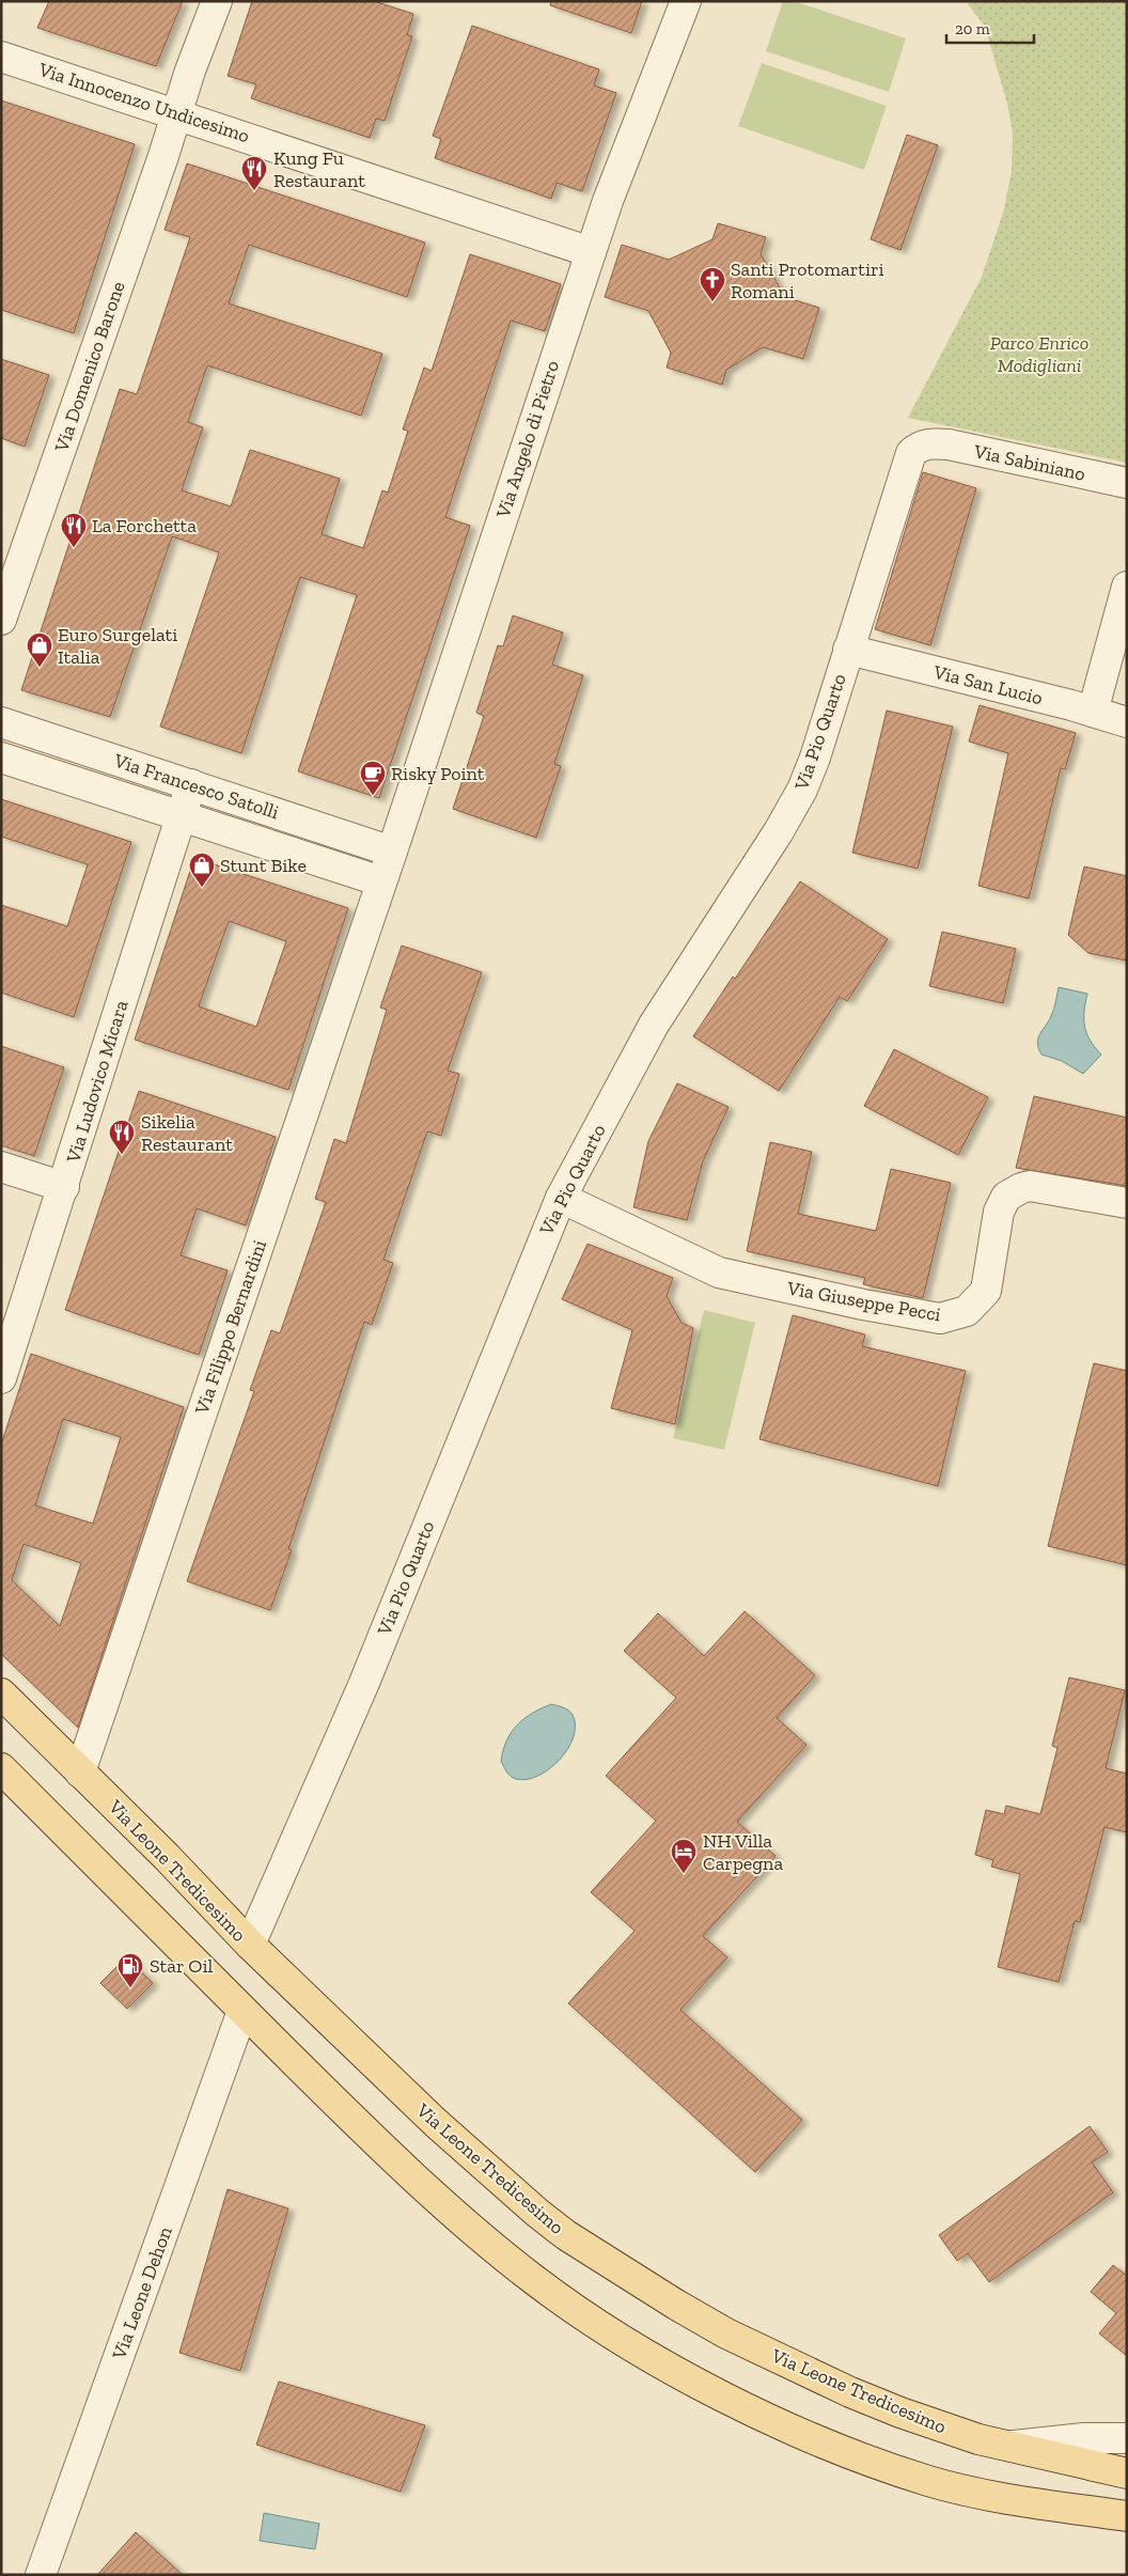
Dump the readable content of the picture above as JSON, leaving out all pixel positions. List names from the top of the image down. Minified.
{"streets":{"main road":["Via Leone Tredicesimo"],"street":["Via Innocenzo Undicesimo","Via Domenico Barone","Via Angelo di Pietro","Via Sabiniano","Via San Lucio","Via Pio Quarto","Via Francesco Satolli","Via Ludovico Micara","Via Giuseppe Pecci","Via Filippo Bernardini","Via Leone Dehon"]},"crossings":[["Via Innocenzo Undicesimo","Via Domenico Barone"],["Via Innocenzo Undicesimo","Via Angelo di Pietro"],["Via Angelo di Pietro","Via Francesco Satolli"],["Via Angelo di Pietro","Via Filippo Bernardini"],["Via Sabiniano","Via Pio Quarto"],["Via San Lucio","Via Pio Quarto"],["Via Pio Quarto","Via Giuseppe Pecci"],["Via Pio Quarto","Via Leone Tredicesimo"],["Via Francesco Satolli","Via Ludovico Micara"],["Via Francesco Satolli","Via Filippo Bernardini"],["Via Filippo Bernardini","Via Leone Tredicesimo"]],"parks":["Parco Enrico Modigliani"],"places":{"restaurant":["Kung Fu Restaurant","La Forchetta","Sikelia Restaurant"],"church":["Santi Protomartiri Romani"],"shop":["Euro Surgelati Italia","Stunt Bike"],"cafe":["Risky Point"],"hotel":["NH Villa Carpegna"],"fuel station":["Star Oil"]},"scale_bar":"20 m"}
